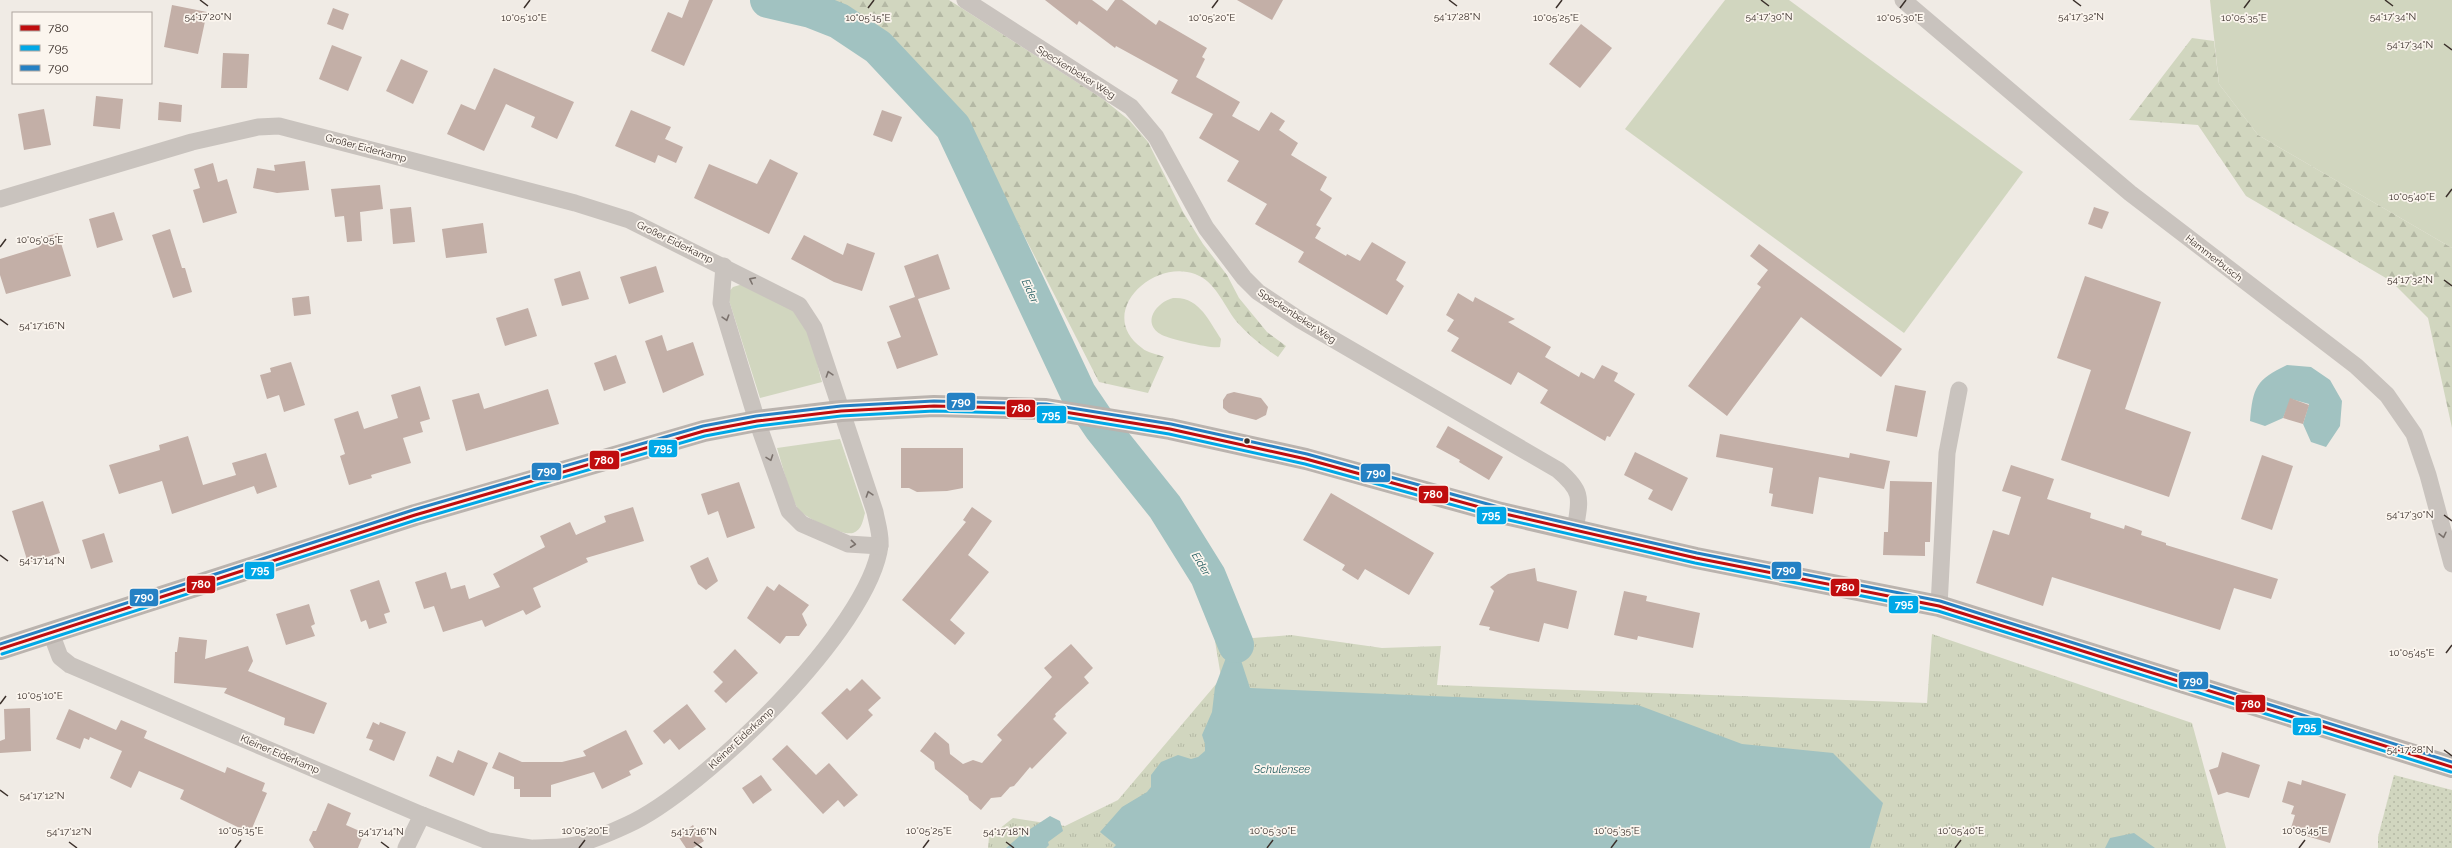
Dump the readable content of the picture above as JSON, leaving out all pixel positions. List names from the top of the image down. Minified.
{"streets":{"street":["Speckenbeker Weg","Großer Eiderkamp","Hammerbusch","Kleiner Eiderkamp"]},"one_way":["Hammerbusch"],"water":["Eider","Schulensee"],"lines":["transit line 790","transit line 780","transit line 795"],"legend":["780","795","790"],"coordinates":["54°17'34\"N","54°17'20\"N","54°17'28\"N","54°17'30\"N","54°17'32\"N","10°05'10\"E","10°05'15\"E","10°05'20\"E","10°05'25\"E","10°05'30\"E","10°05'35\"E","10°05'40\"E","10°05'05\"E","54°17'16\"N","54°17'14\"N","10°05'45\"E","54°17'12\"N","54°17'18\"N"]}
